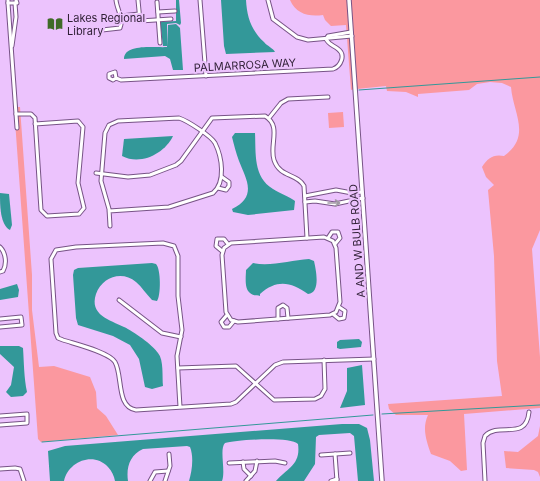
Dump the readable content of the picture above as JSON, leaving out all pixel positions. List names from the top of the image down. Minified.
{"streets":{"street":["PALMARROSA WAY","A AND W BULB ROAD"]},"places":{"library":["Lakes Regional Library"]}}
